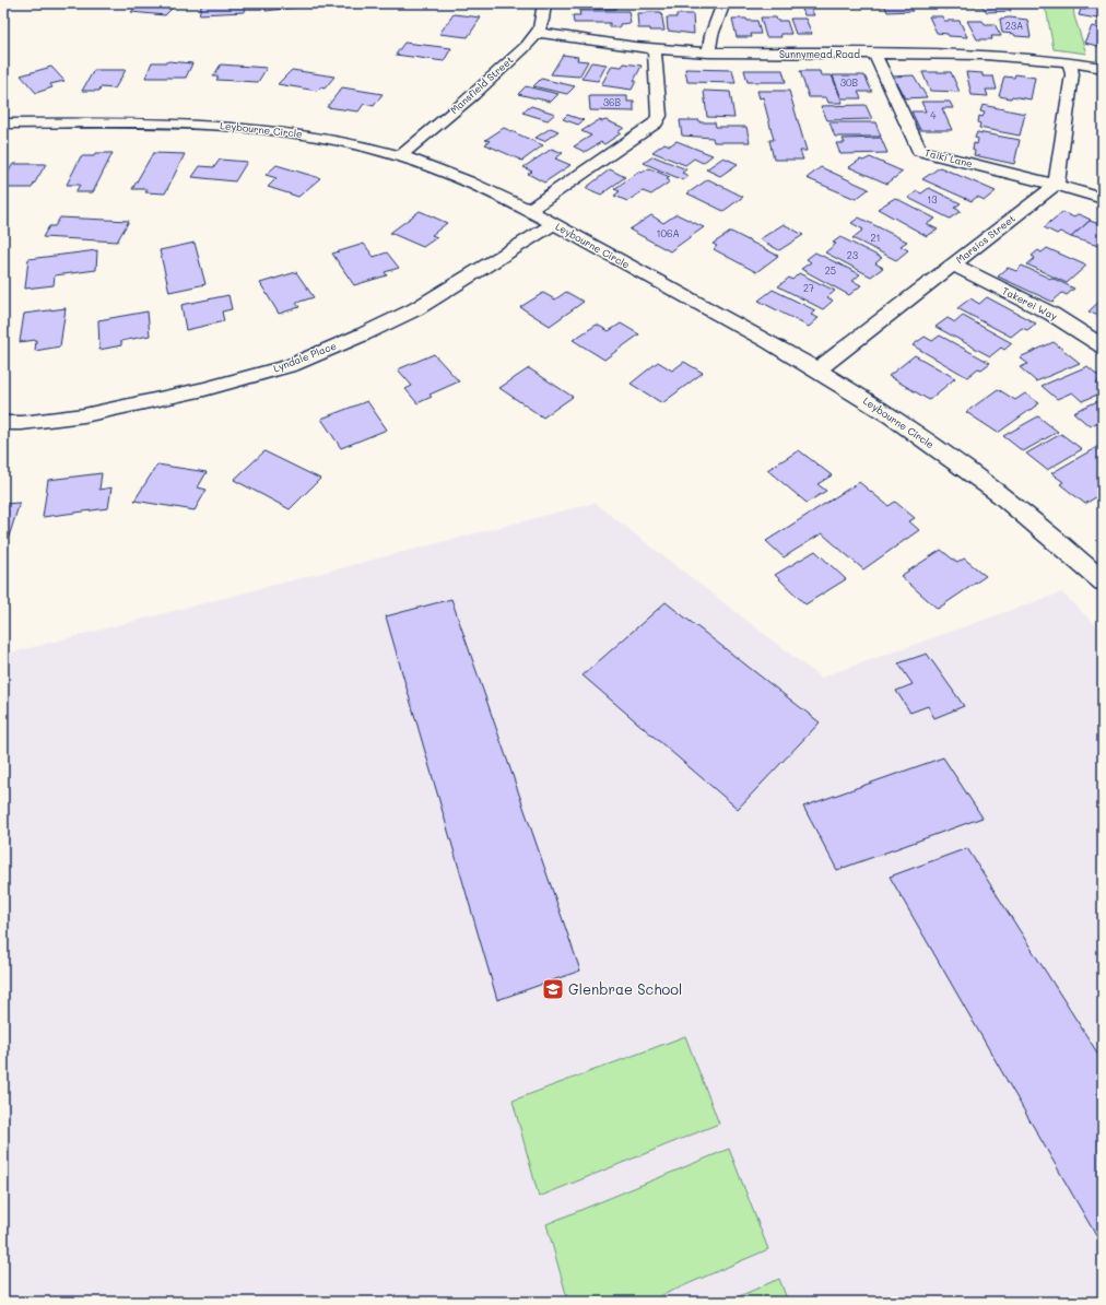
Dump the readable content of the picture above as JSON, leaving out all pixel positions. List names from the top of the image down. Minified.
{"streets":{"street":["Sunnymead Road","Mansfield Street","Leybourne Circle","Taiki Lane","Marsics Street","Takerei Way","Lyndale Place"]},"crossings":[["Sunnymead Road","Mansfield Street"],["Sunnymead Road","Taiki Lane"],["Mansfield Street","Leybourne Circle"],["Leybourne Circle","Marsics Street"],["Leybourne Circle","Lyndale Place"],["Taiki Lane","Marsics Street"],["Marsics Street","Takerei Way"]],"places":{"school or university":["Glenbrae School"]},"house_numbers":["23A","30B","36B","4","13","106A","21","23","25","27"]}
